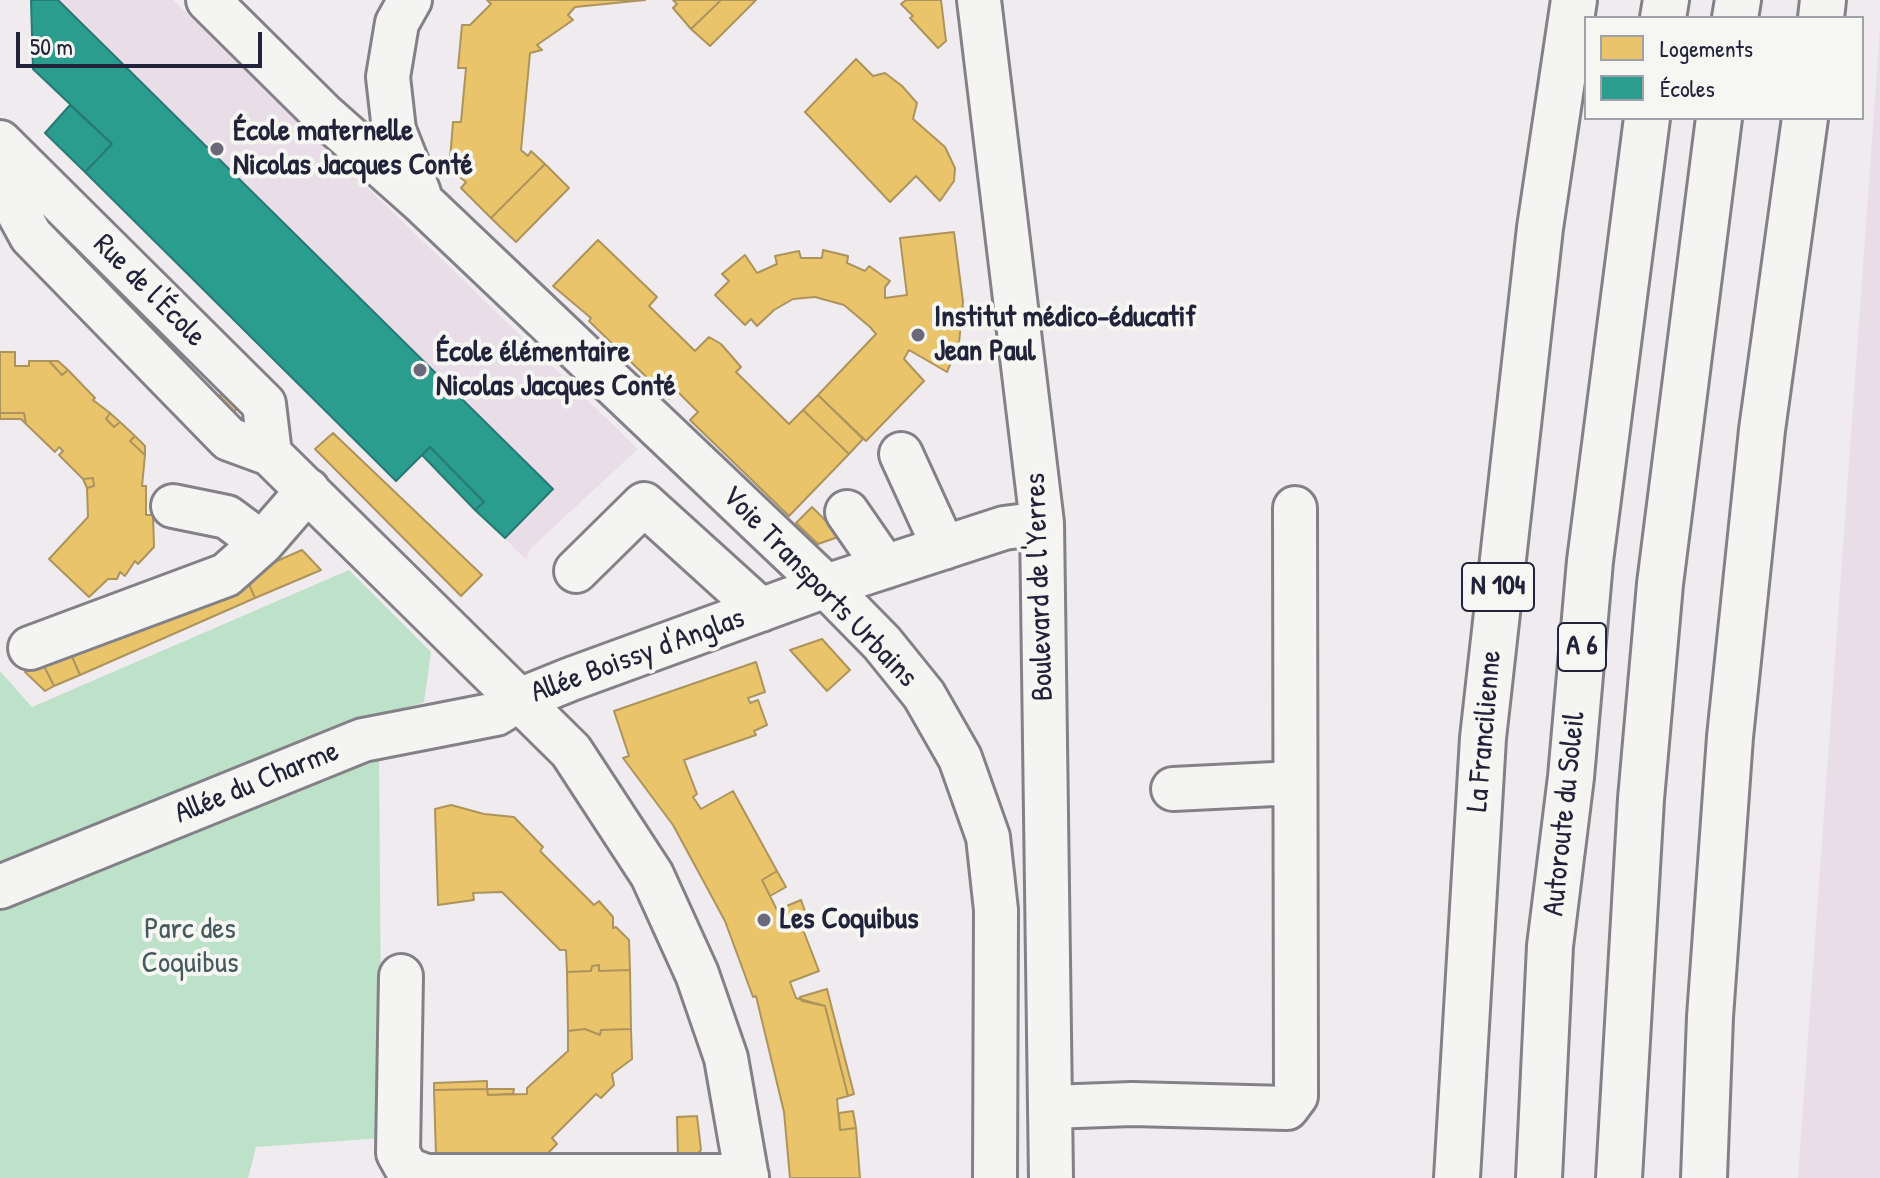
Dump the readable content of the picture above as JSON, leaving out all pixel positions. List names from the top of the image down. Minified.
{"streets":{"highway":["N 104","A 6","La Francilienne","Autoroute du Soleil"],"street":["Rue de l'École","Voie Transports Urbains","Boulevard de l'Yerres","Allée Boissy d'Anglas","Allée du Charme"]},"crossings":[["Rue de l'École","Allée Boissy d'Anglas"],["Rue de l'École","Allée du Charme"],["Voie Transports Urbains","Allée Boissy d'Anglas"],["Boulevard de l'Yerres","Allée Boissy d'Anglas"],["Allée Boissy d'Anglas","Allée du Charme"]],"parks":["Parc des Coquibus"],"places":["École maternelle Nicolas Jacques Conté","Institut médico-éducatif Jean Paul","École élémentaire Nicolas Jacques Conté","Les Coquibus"],"legend":["Logements","Écoles"],"scale_bar":"50 m"}
